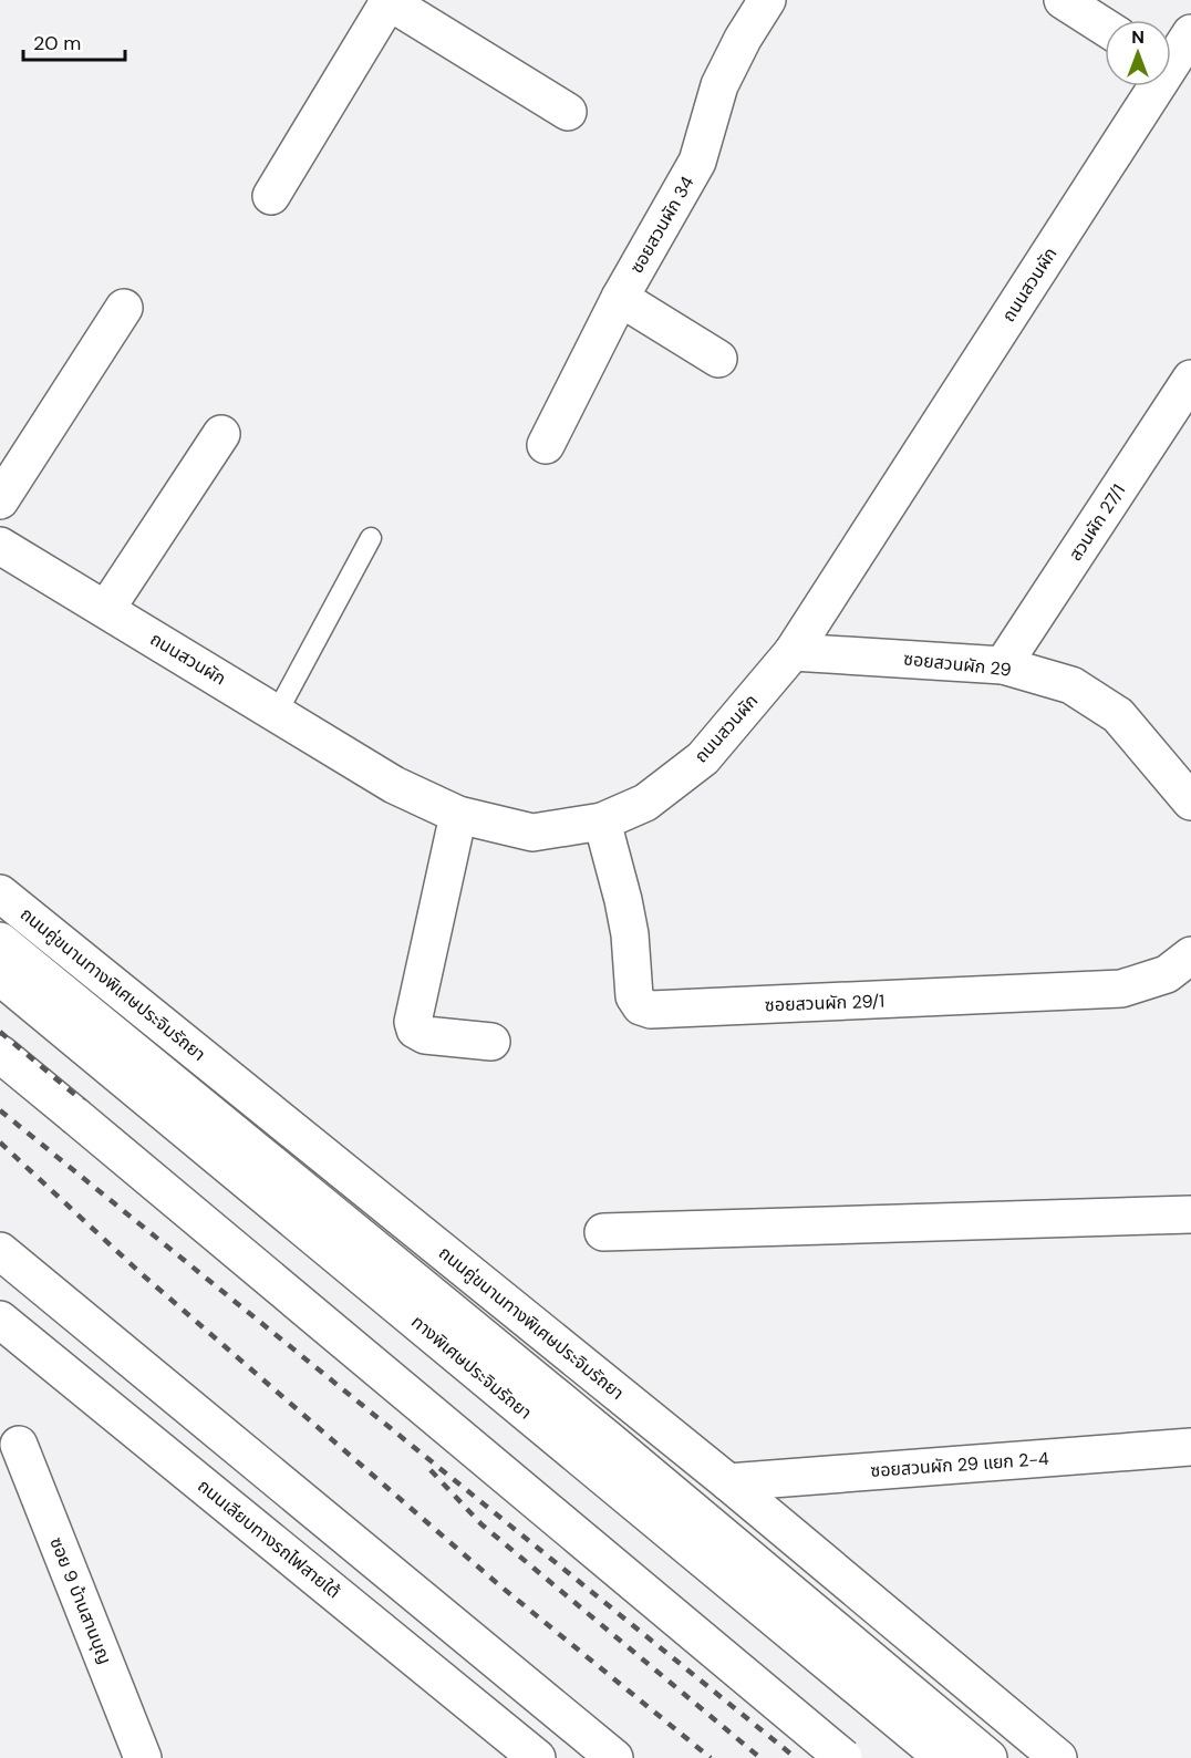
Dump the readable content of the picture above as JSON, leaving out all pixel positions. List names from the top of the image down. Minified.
{"streets":{"main road":["ซอยสวนผัก 34","ถนนสวนผัก","สวนผัก 27/1","ซอยสวนผัก 29","ถนนคู่ขนานทางพิเศษประจิมรัถยา","ซอยสวนผัก 29/1","ทางพิเศษประจิมรัถยา","ซอยสวนผัก 29 แยก 2-4","ถนนเลียบทางรถไฟสายใต้","ซอย 9 บ้านสานบุญ"]},"crossings":[["ถนนสวนผัก","ซอยสวนผัก 29"],["ถนนสวนผัก","ซอยสวนผัก 29/1"],["สวนผัก 27/1","ซอยสวนผัก 29"],["ถนนคู่ขนานทางพิเศษประจิมรัถยา","ซอยสวนผัก 29 แยก 2-4"]],"scale_bar":"20 m","north":"top"}
